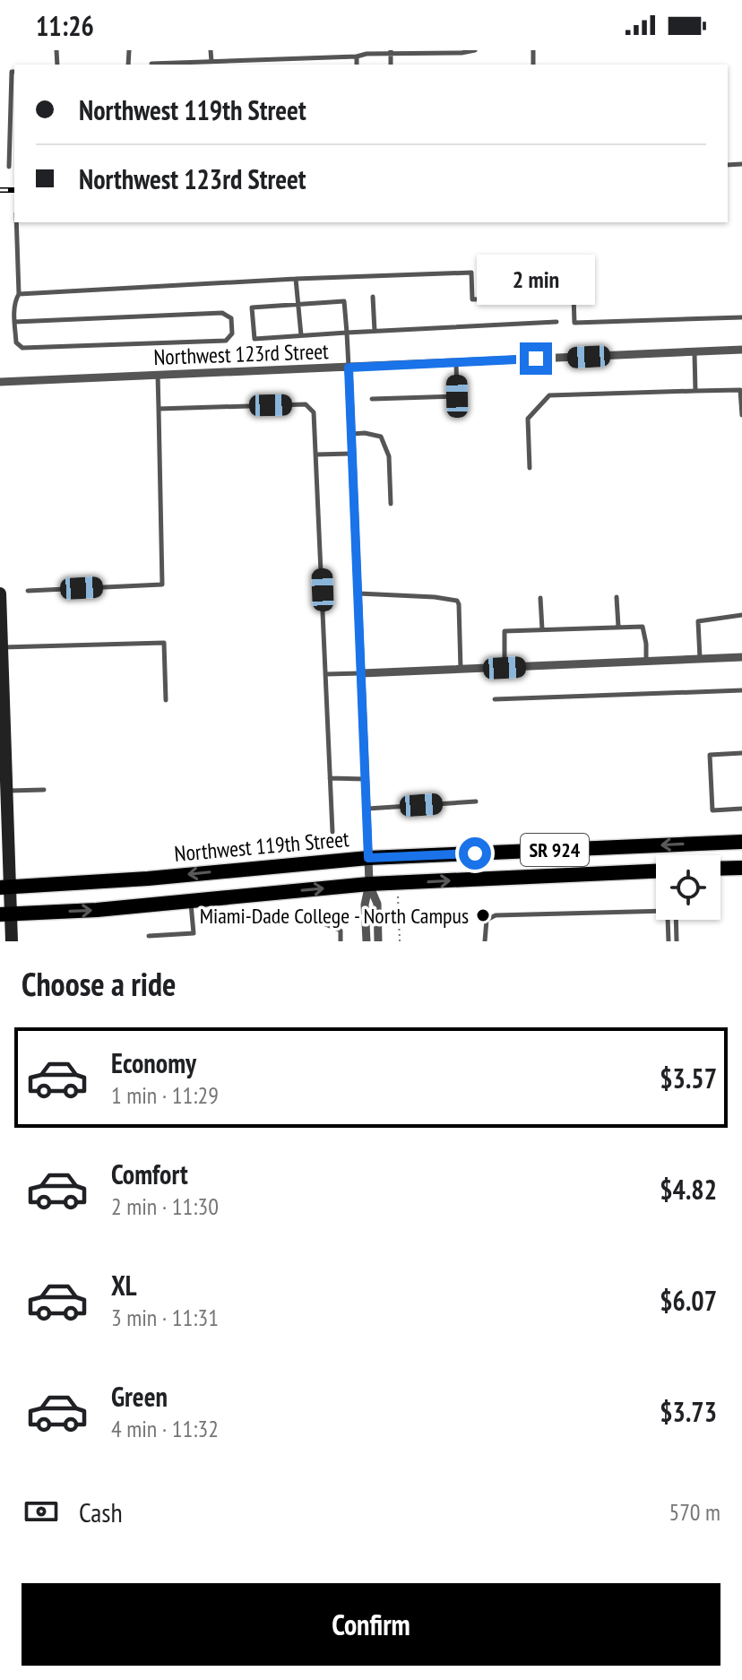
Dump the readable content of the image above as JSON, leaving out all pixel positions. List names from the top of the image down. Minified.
{"streets":{"highway":["Northwest 119th Street","SR 924"],"street":["Northwest 123rd Street"]},"places":["Miami-Dade College - North Campus"],"page":{"status":"11:26","banner":["Northwest 119th Street","Northwest 123rd Street"],"bubble":"2 min","heading":"Choose a ride","list":[{"name":"Economy","note":"1 min · 11:29","value":"$3.57"},{"name":"Comfort","note":"2 min · 11:30","value":"$4.82"},{"name":"XL","note":"3 min · 11:31","value":"$6.07"},{"name":"Green","note":"4 min · 11:32","value":"$3.73"}],"pay":["Cash","570 m"],"buttons":"Confirm"}}
